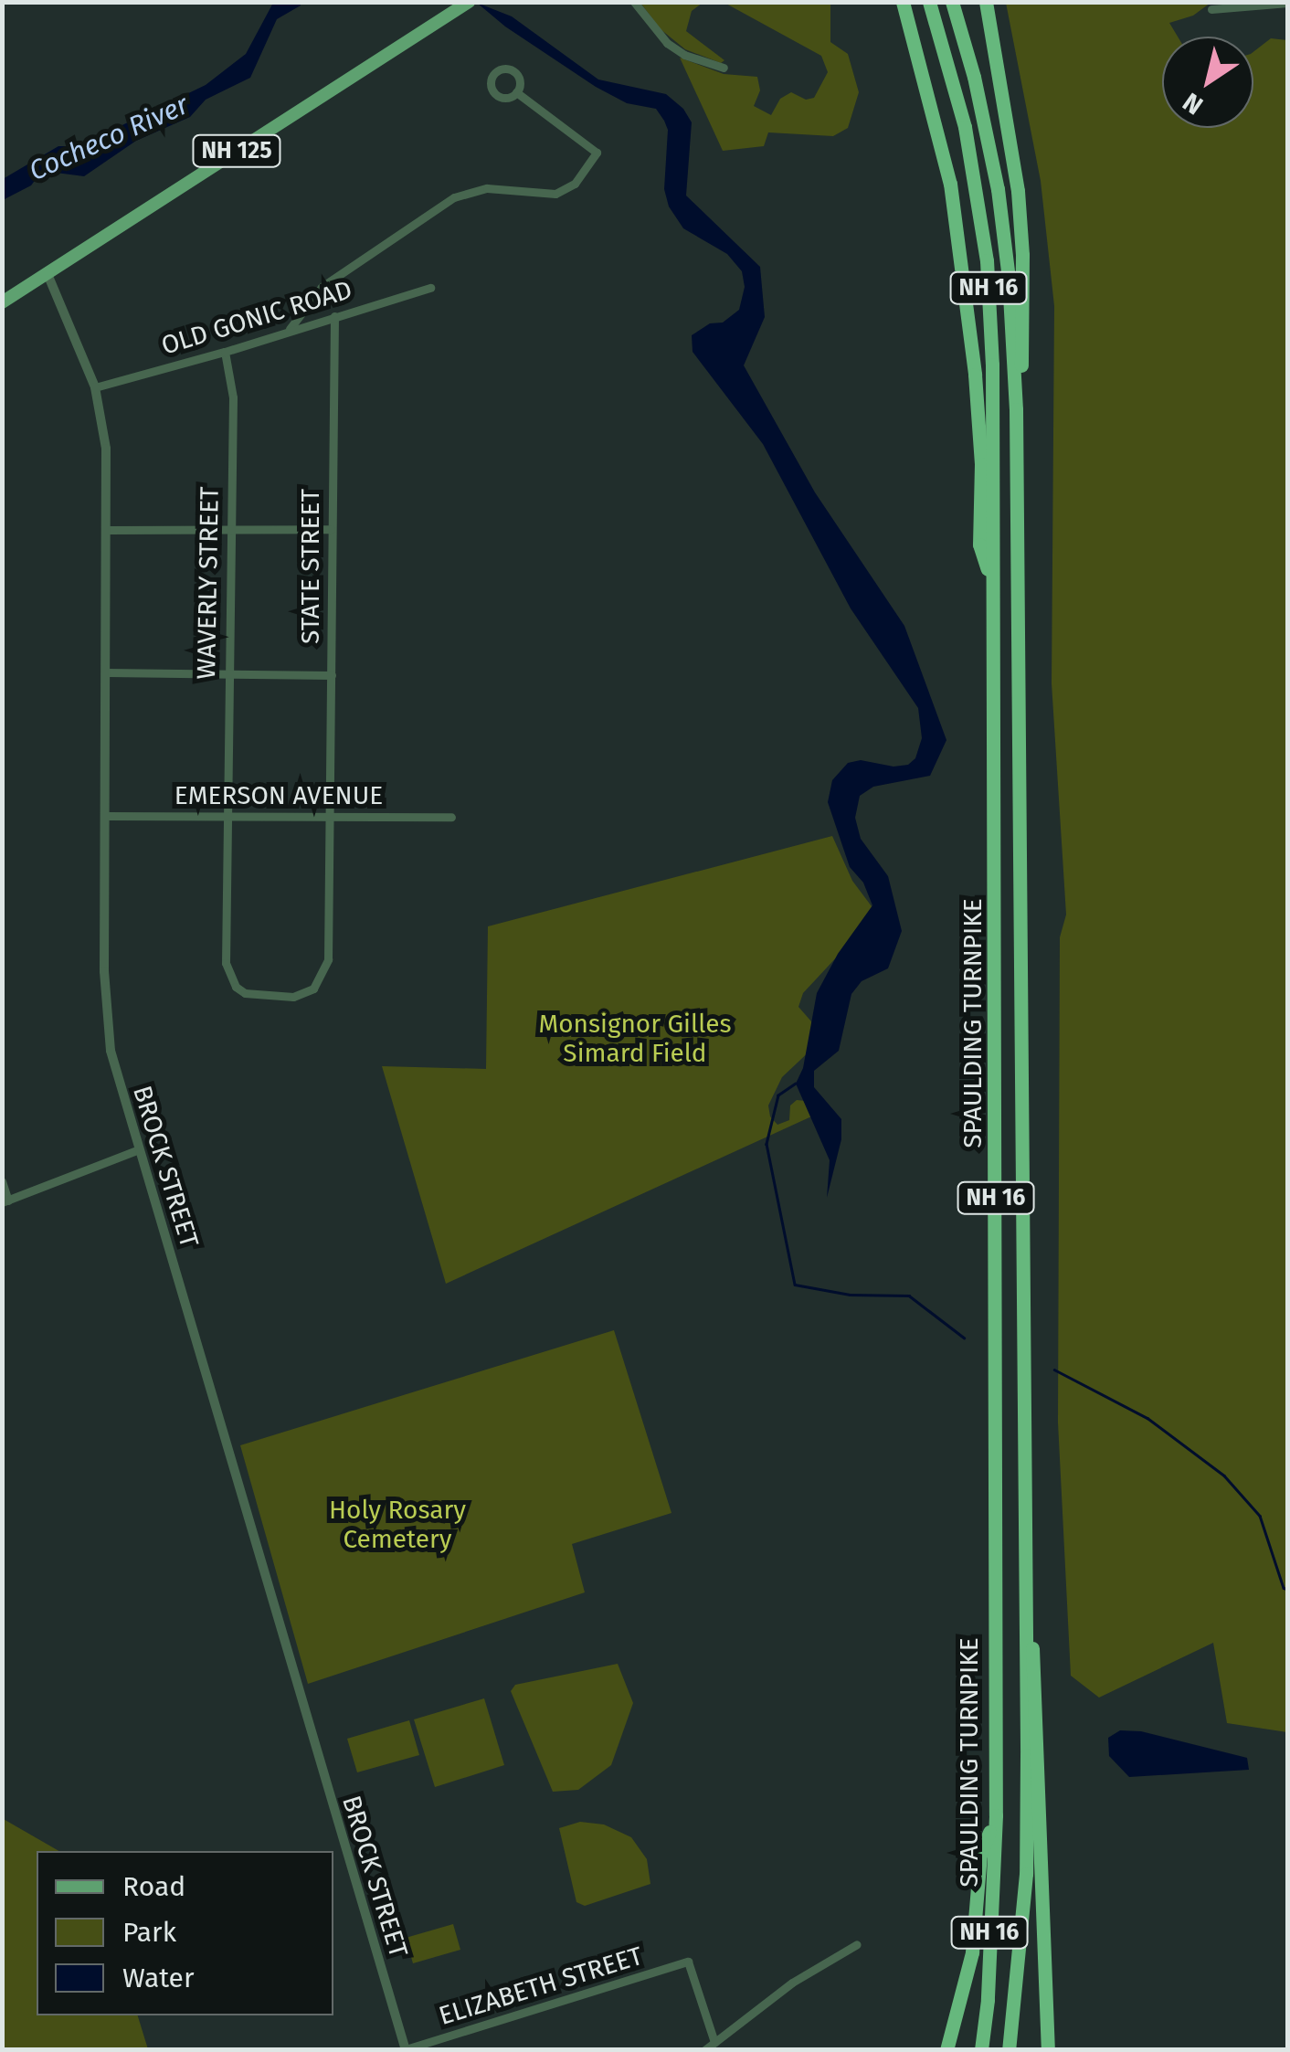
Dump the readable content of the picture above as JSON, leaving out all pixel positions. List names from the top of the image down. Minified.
{"streets":{"highway":["NH 16","SPAULDING TURNPIKE"],"main road":["NH 125"],"street":["OLD GONIC ROAD","STATE STREET","WAVERLY STREET","EMERSON AVENUE","BROCK STREET","ELIZABETH STREET"]},"crossings":[["NH 125","BROCK STREET"],["OLD GONIC ROAD","STATE STREET"],["OLD GONIC ROAD","WAVERLY STREET"],["OLD GONIC ROAD","BROCK STREET"],["STATE STREET","WAVERLY STREET"],["STATE STREET","EMERSON AVENUE"],["WAVERLY STREET","EMERSON AVENUE"],["EMERSON AVENUE","BROCK STREET"],["BROCK STREET","ELIZABETH STREET"]],"water":["Cocheco River"],"parks":["Monsignor Gilles Simard Field","Holy Rosary Cemetery"],"legend":["Road","Park","Water"],"north":"bottom left"}
